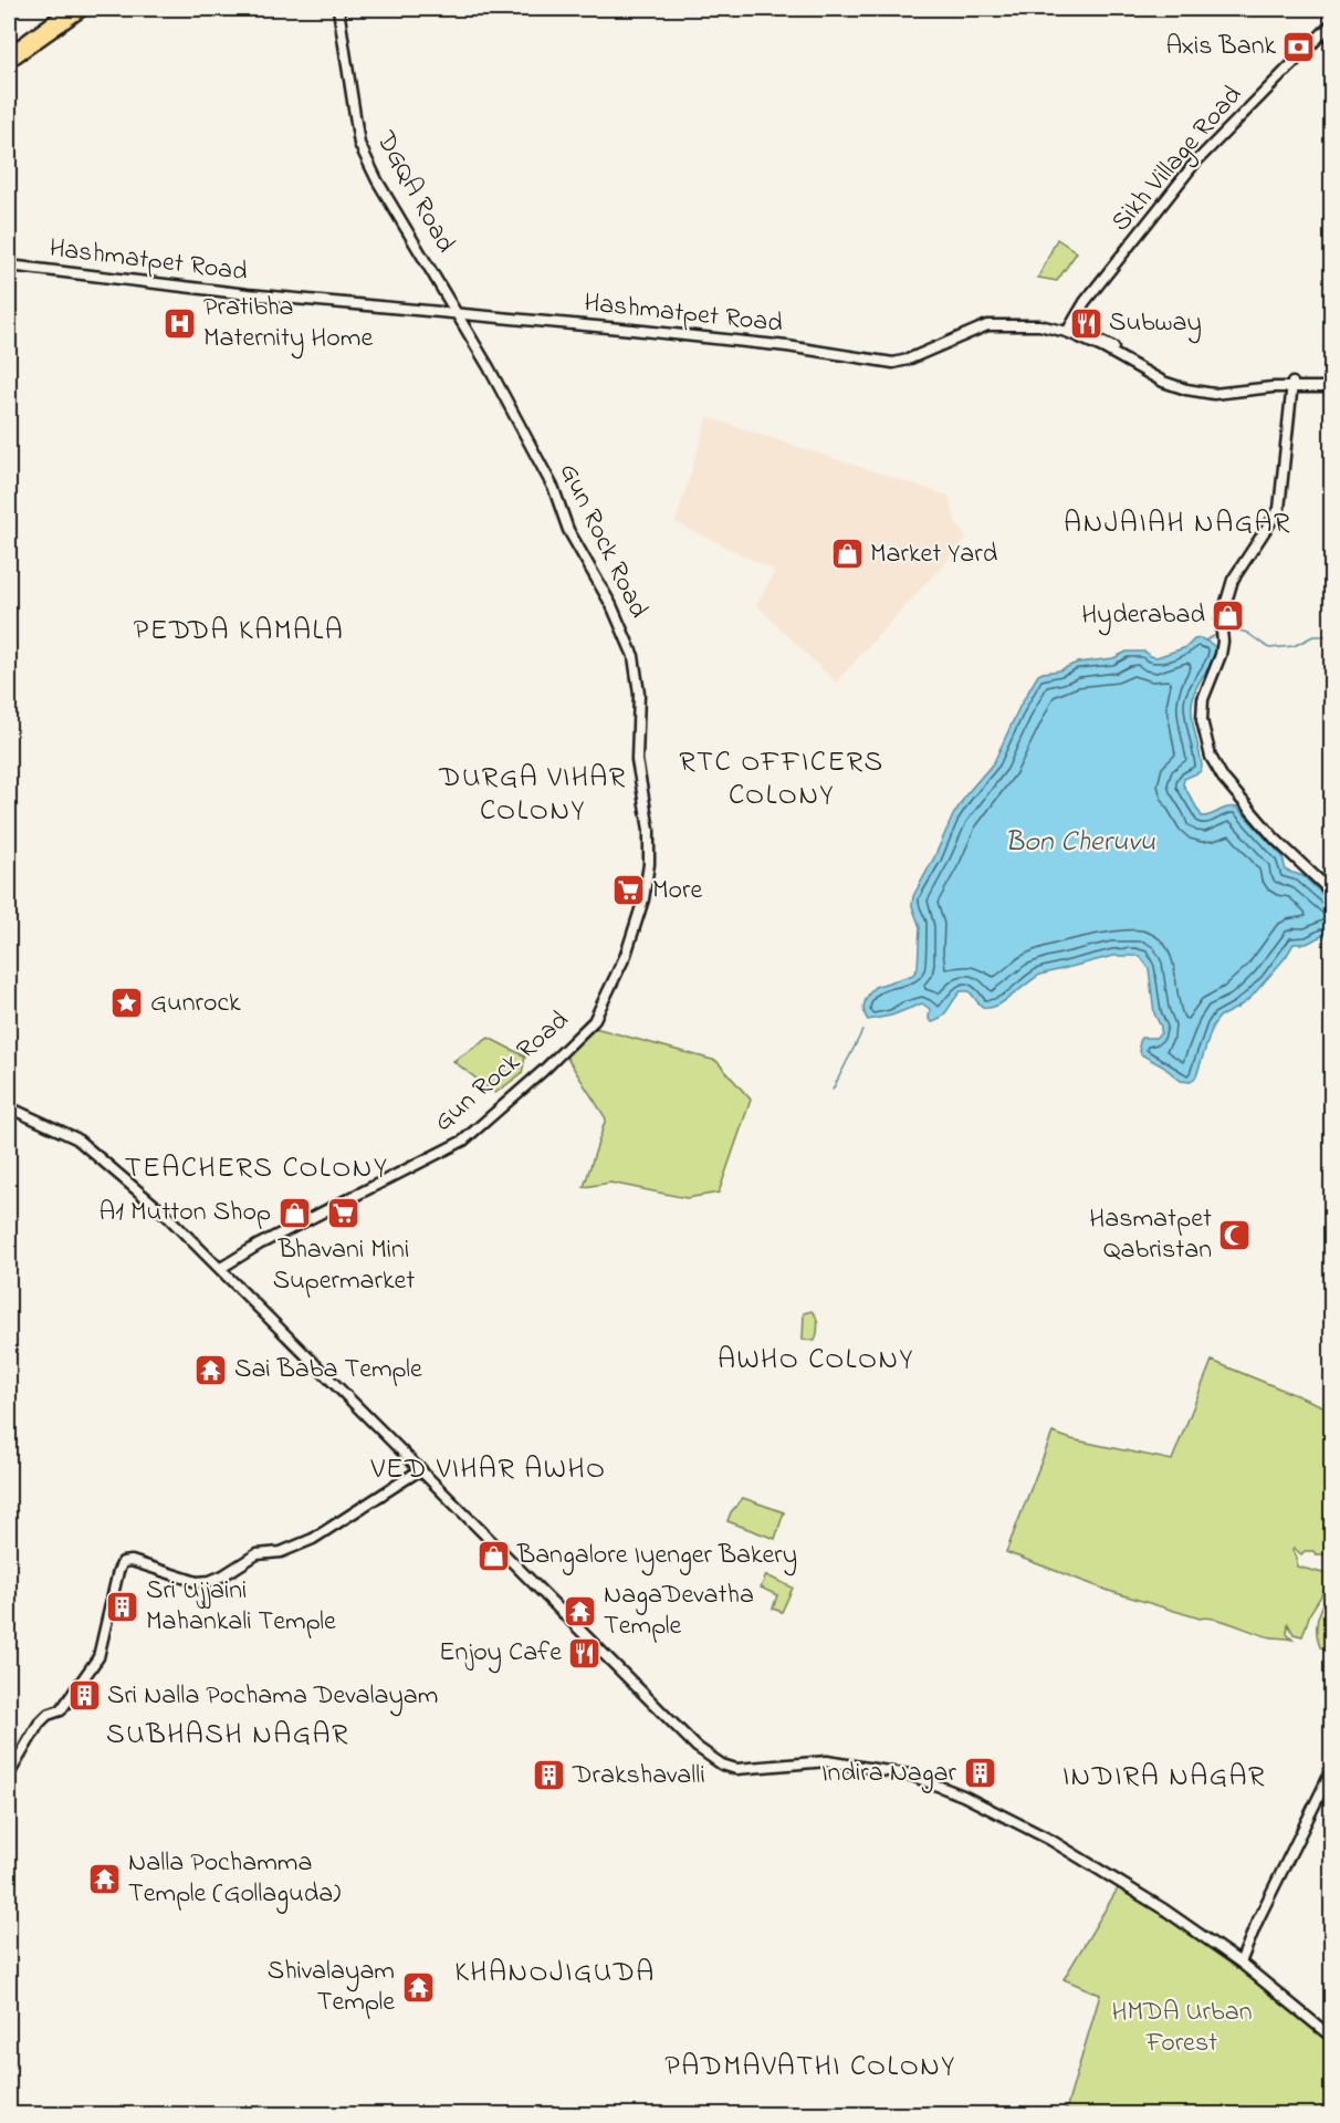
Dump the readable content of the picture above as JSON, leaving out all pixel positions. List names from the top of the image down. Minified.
{"streets":{"main road":["Sikh Village Road","DGQA Road","Hashmatpet Road","Gun Rock Road"]},"crossings":[["Sikh Village Road","Hashmatpet Road"],["DGQA Road","Hashmatpet Road"],["DGQA Road","Gun Rock Road"],["Hashmatpet Road","Gun Rock Road"]],"districts":["ANJAIAH NAGAR","PEDDA KAMALA","RTC OFFICERS COLONY","DURGA VIHAR COLONY","TEACHERS COLONY","AWHO COLONY","VED VIHAR AWHO","SUBHASH NAGAR","INDIRA NAGAR","KHANOJIGUDA","PADMAVATHI COLONY"],"water":["Bon Cheruvu"],"parks":["HMDA Urban Forest"],"places":{"bank":["Axis Bank"],"hospital":["Pratibha Maternity Home"],"restaurant":["Subway","Enjoy Cafe"],"shop":["Market Yard","Hyderabad","A1 Mutton Shop","Bangalore Iyenger Bakery"],"supermarket":["More","Bhavani Mini Supermarket"],"place":["Gunrock"],"mosque":["Hasmatpet Qabristan"],"temple":["Sai Baba Temple","NagaDevatha Temple","Nalla Pochamma Temple (Gollaguda)","Shivalayam Temple"],"building":["Sri Ujjaini Mahankali Temple","Sri Nalla Pochama Devalayam","Indira Nagar","Drakshavalli"]}}
